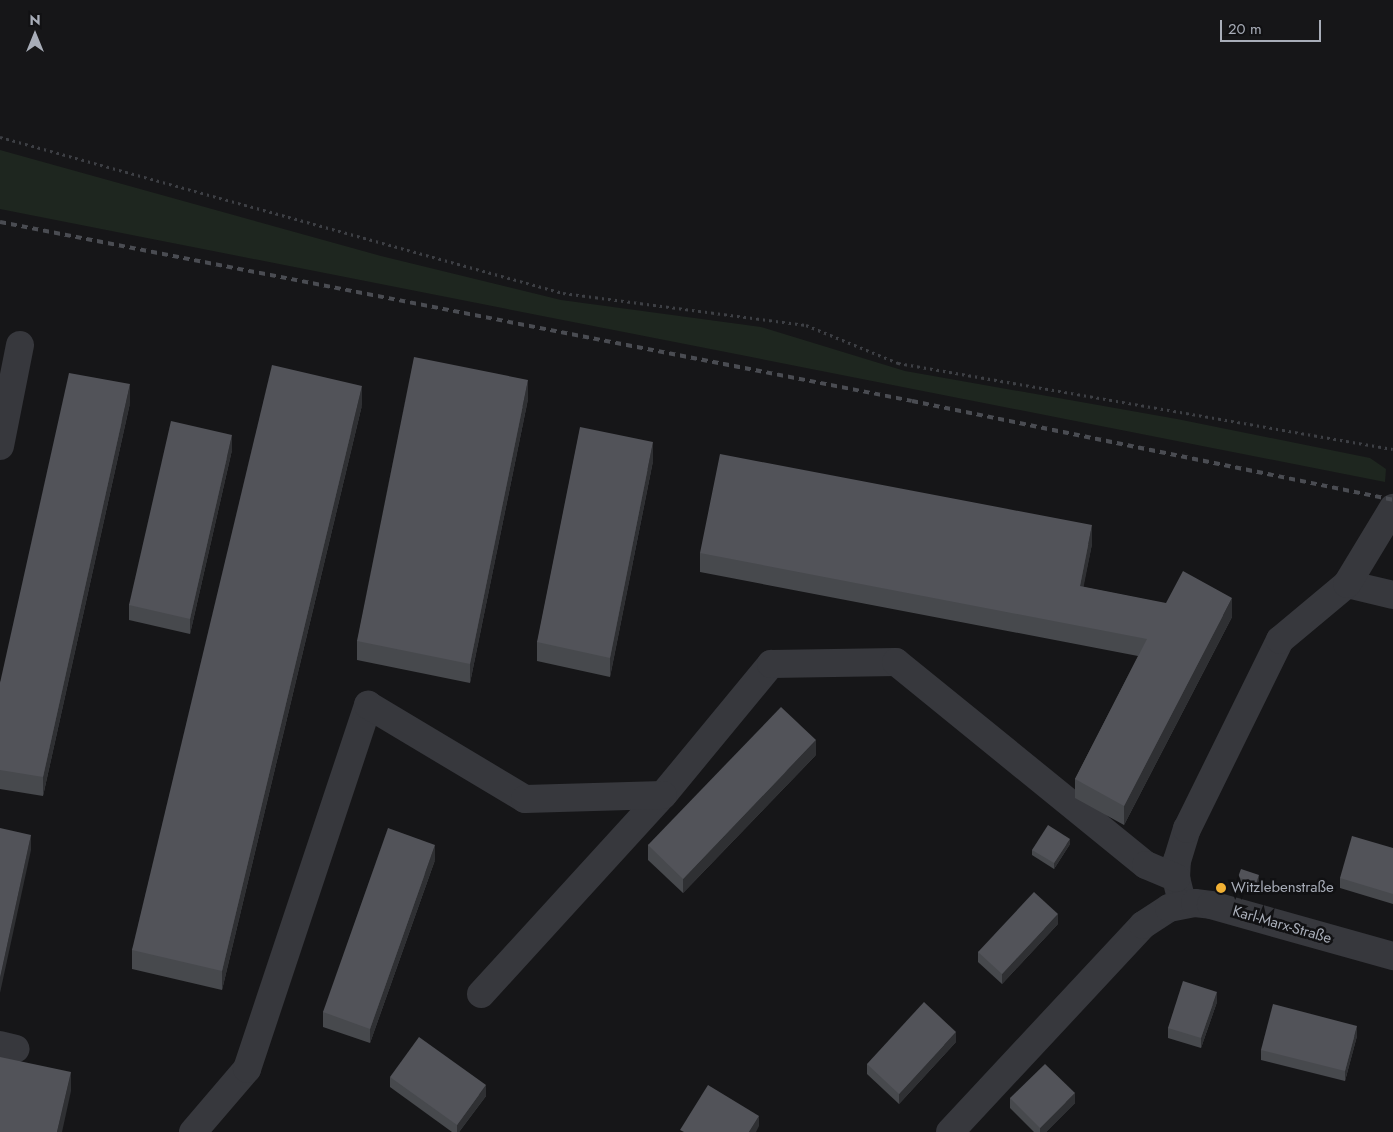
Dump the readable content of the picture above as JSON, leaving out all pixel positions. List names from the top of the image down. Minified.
{"streets":{"street":["Karl-Marx-Straße"]},"places":["Witzlebenstraße"],"scale_bar":"20 m","north":"top"}
